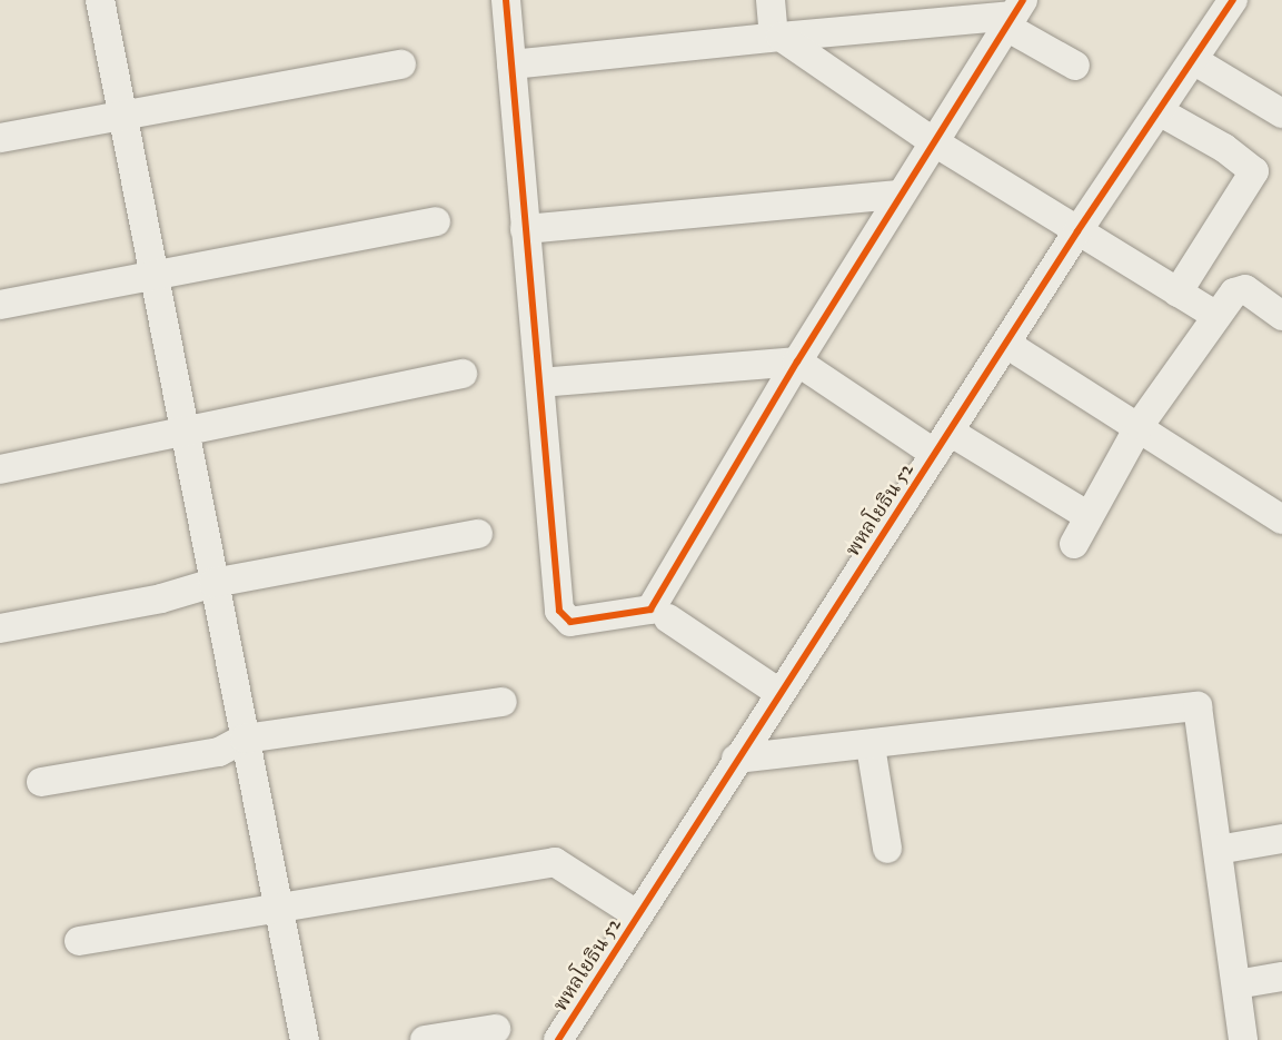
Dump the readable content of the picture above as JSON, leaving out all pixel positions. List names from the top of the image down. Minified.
{"streets":{"street":["พหลโยธิน 52"]}}
